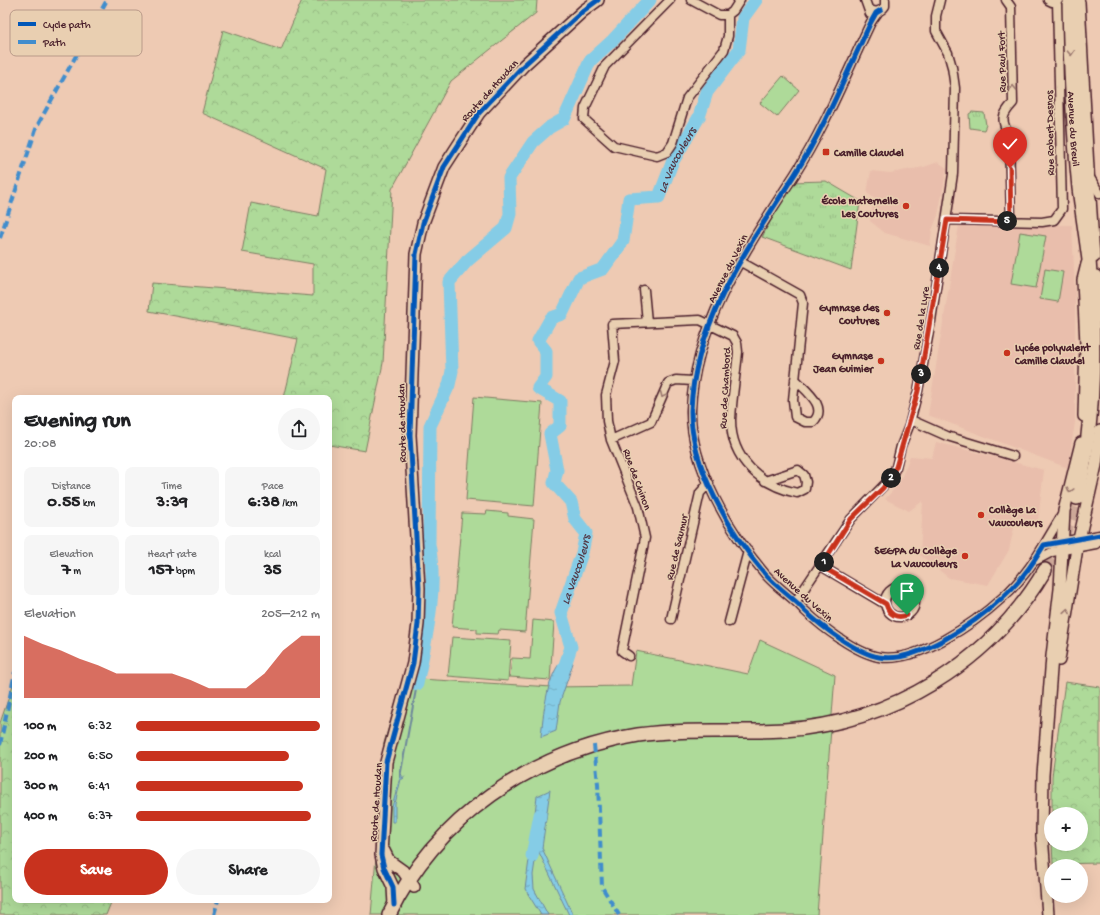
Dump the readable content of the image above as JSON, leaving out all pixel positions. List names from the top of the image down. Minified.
{"streets":{"main road":["Route de Houdan","Avenue du Breuil"],"street":["Rue Paul Fort","Rue Robert Desnos","Avenue du Vexin","Rue de la Lyre","Rue de Chambord","Rue de Chinon","Rue de Saumur"]},"crossings":[["Rue Paul Fort","Rue Robert Desnos"],["Avenue du Breuil","Rue Robert Desnos"],["Rue Robert Desnos","Rue de la Lyre"],["Avenue du Vexin","Rue de la Lyre"],["Avenue du Vexin","Rue de Chambord"],["Avenue du Vexin","Rue de Chinon"],["Avenue du Vexin","Rue de Saumur"],["Rue de Chambord","Rue de Chinon"]],"one_way":["Rue Paul Fort"],"water":["La Vaucouleurs"],"places":{"transit":["Camille Claudel"],"other":["École maternelle Les Coutures","Gymnase des Coutures","Lycée polyvalent Camille Claudel","Gymnase Jean Guimier","Collège La Vaucouleurs","SEGPA du Collège La Vaucouleurs"]},"legend":["Cycle path","Path"],"page":{"pins":["5","4","3","2","1"],"heading":["Evening run","20:08"],"stats":[["Distance","0.55 km"],["Time","3:39"],["Pace","6:38 /km"],["Elevation","7 m"],["Heart rate","157 bpm"],["kcal","35"]],"chart":["Elevation","205–212 m"],"list":[{"name":"100 m","note":"6:32"},{"name":"200 m","note":"6:50"},{"name":"300 m","note":"6:41"},{"name":"400 m","note":"6:37"}],"map_buttons":["+","−"],"buttons":["Save","Share"]}}
